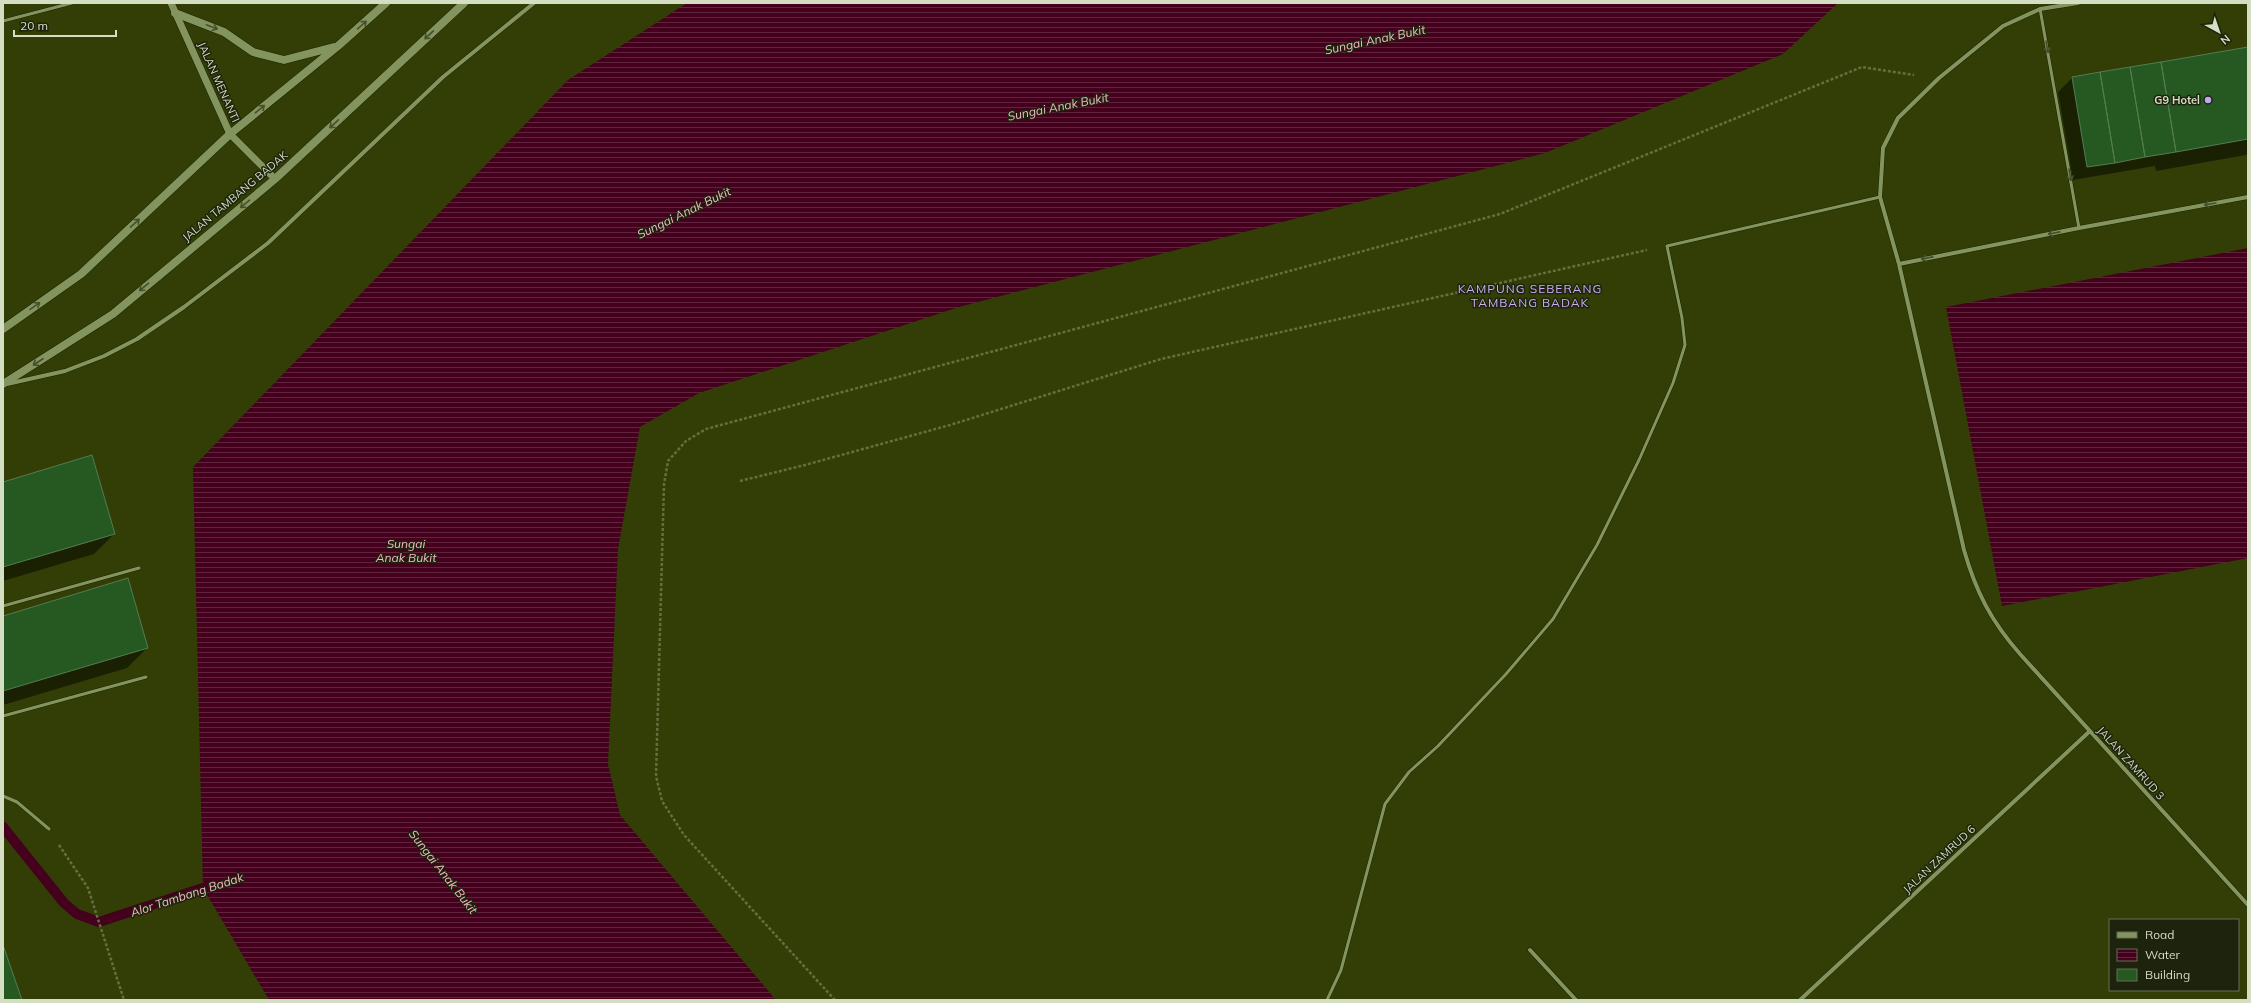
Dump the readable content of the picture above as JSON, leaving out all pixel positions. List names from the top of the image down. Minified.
{"streets":{"main road":["JALAN TAMBANG BADAK"],"street":["JALAN MENANTI","JALAN ZAMRUD 3","JALAN ZAMRUD 6"]},"crossings":[["JALAN MENANTI","JALAN TAMBANG BADAK"],["JALAN ZAMRUD 3","JALAN ZAMRUD 6"]],"districts":["KAMPUNG SEBERANG TAMBANG BADAK"],"water":["Sungai Anak Bukit","Alor Tambang Badak"],"places":["G9 Hotel"],"legend":["Road","Water","Building"],"scale_bar":"20 m","north":"bottom right"}
